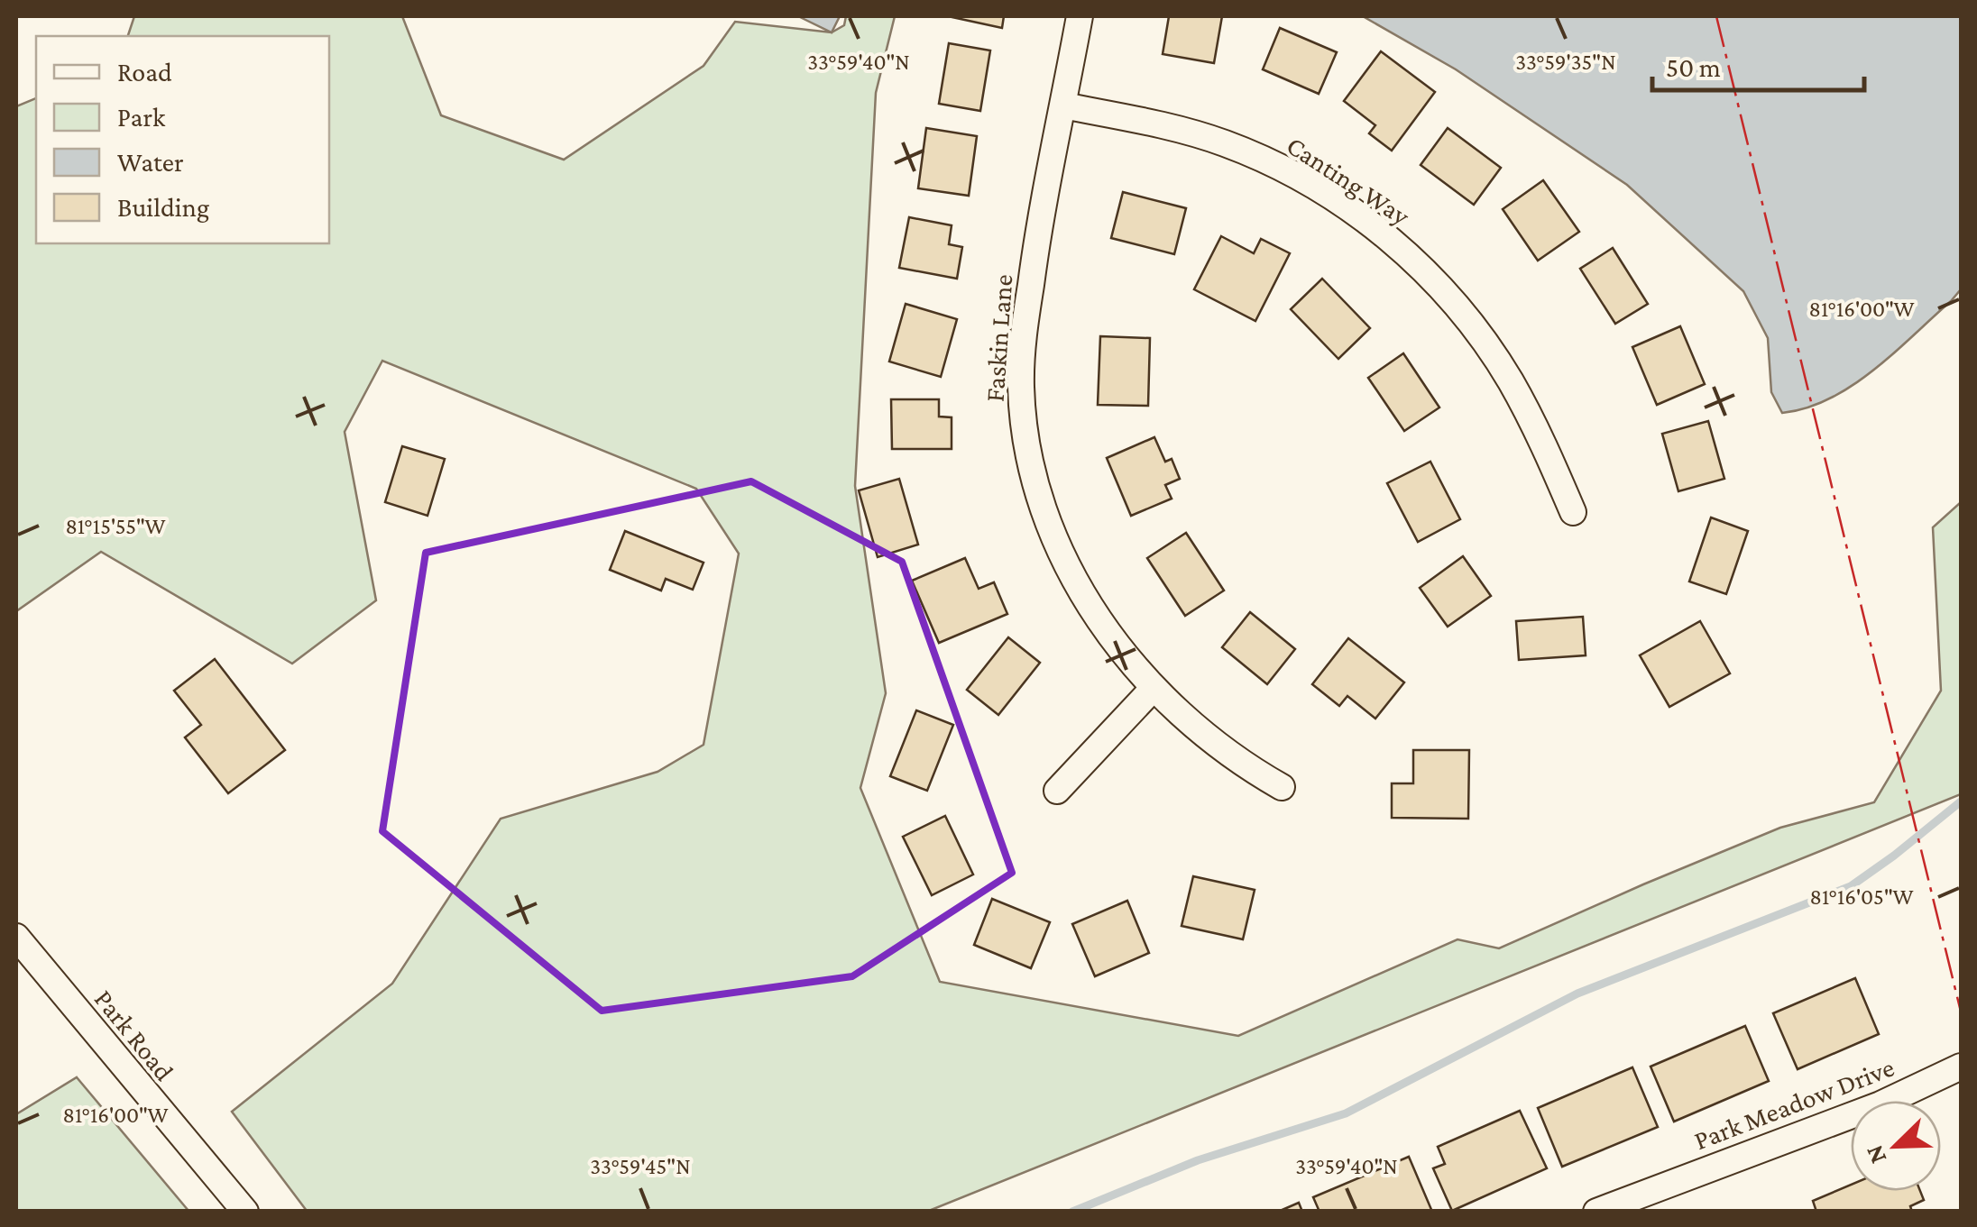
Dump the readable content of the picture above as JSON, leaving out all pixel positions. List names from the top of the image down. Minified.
{"streets":{"street":["Canting Way","Faskin Lane","Park Road","Park Meadow Drive"]},"crossings":[["Canting Way","Faskin Lane"]],"legend":["Road","Park","Water","Building"],"scale_bar":"50 m","north":"bottom left","coordinates":["33°59'40\"N","33°59'35\"N","81°16'00\"W","81°15'55\"W","81°16'05\"W","33°59'45\"N"]}
